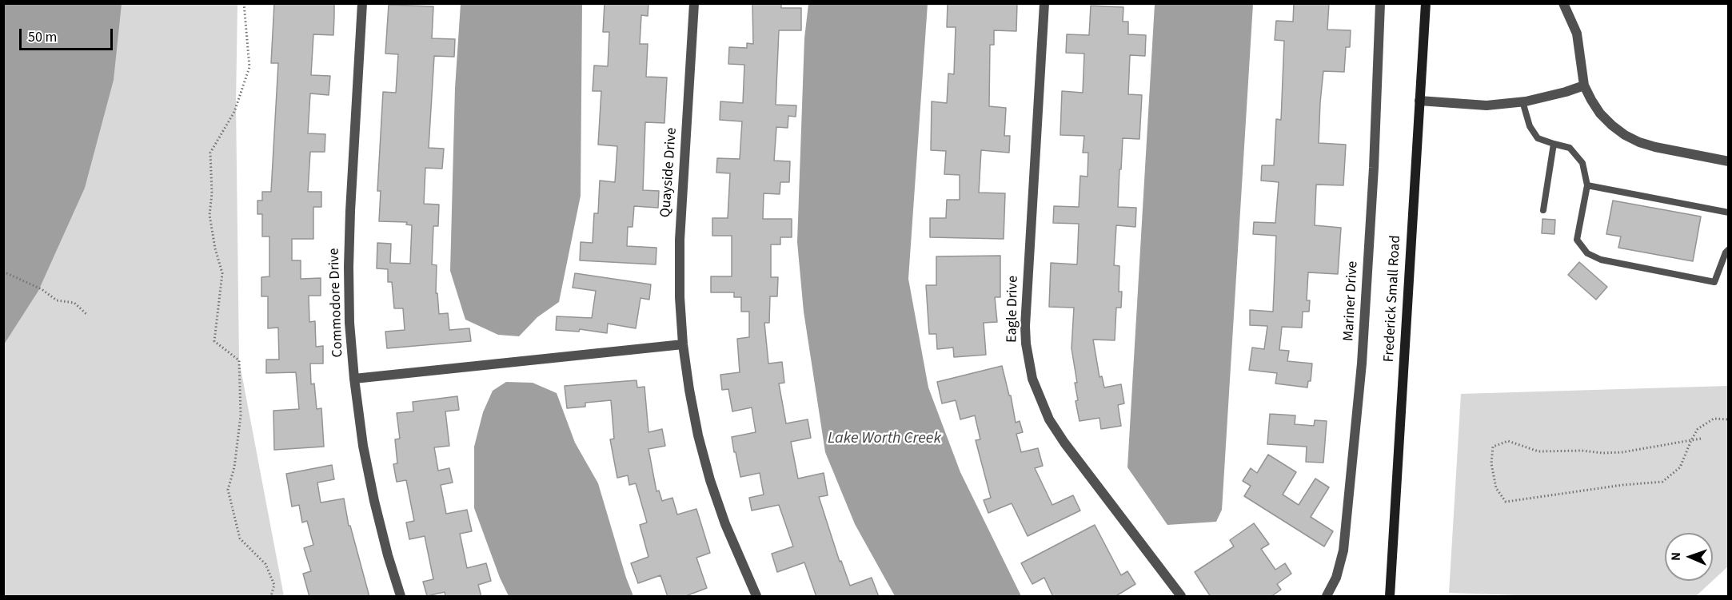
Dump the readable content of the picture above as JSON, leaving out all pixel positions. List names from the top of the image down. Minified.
{"streets":{"street":["Quayside Drive","Frederick Small Road","Mariner Drive","Commodore Drive","Eagle Drive"]},"water":["Lake Worth Creek"],"scale_bar":"50 m","north":"left"}
